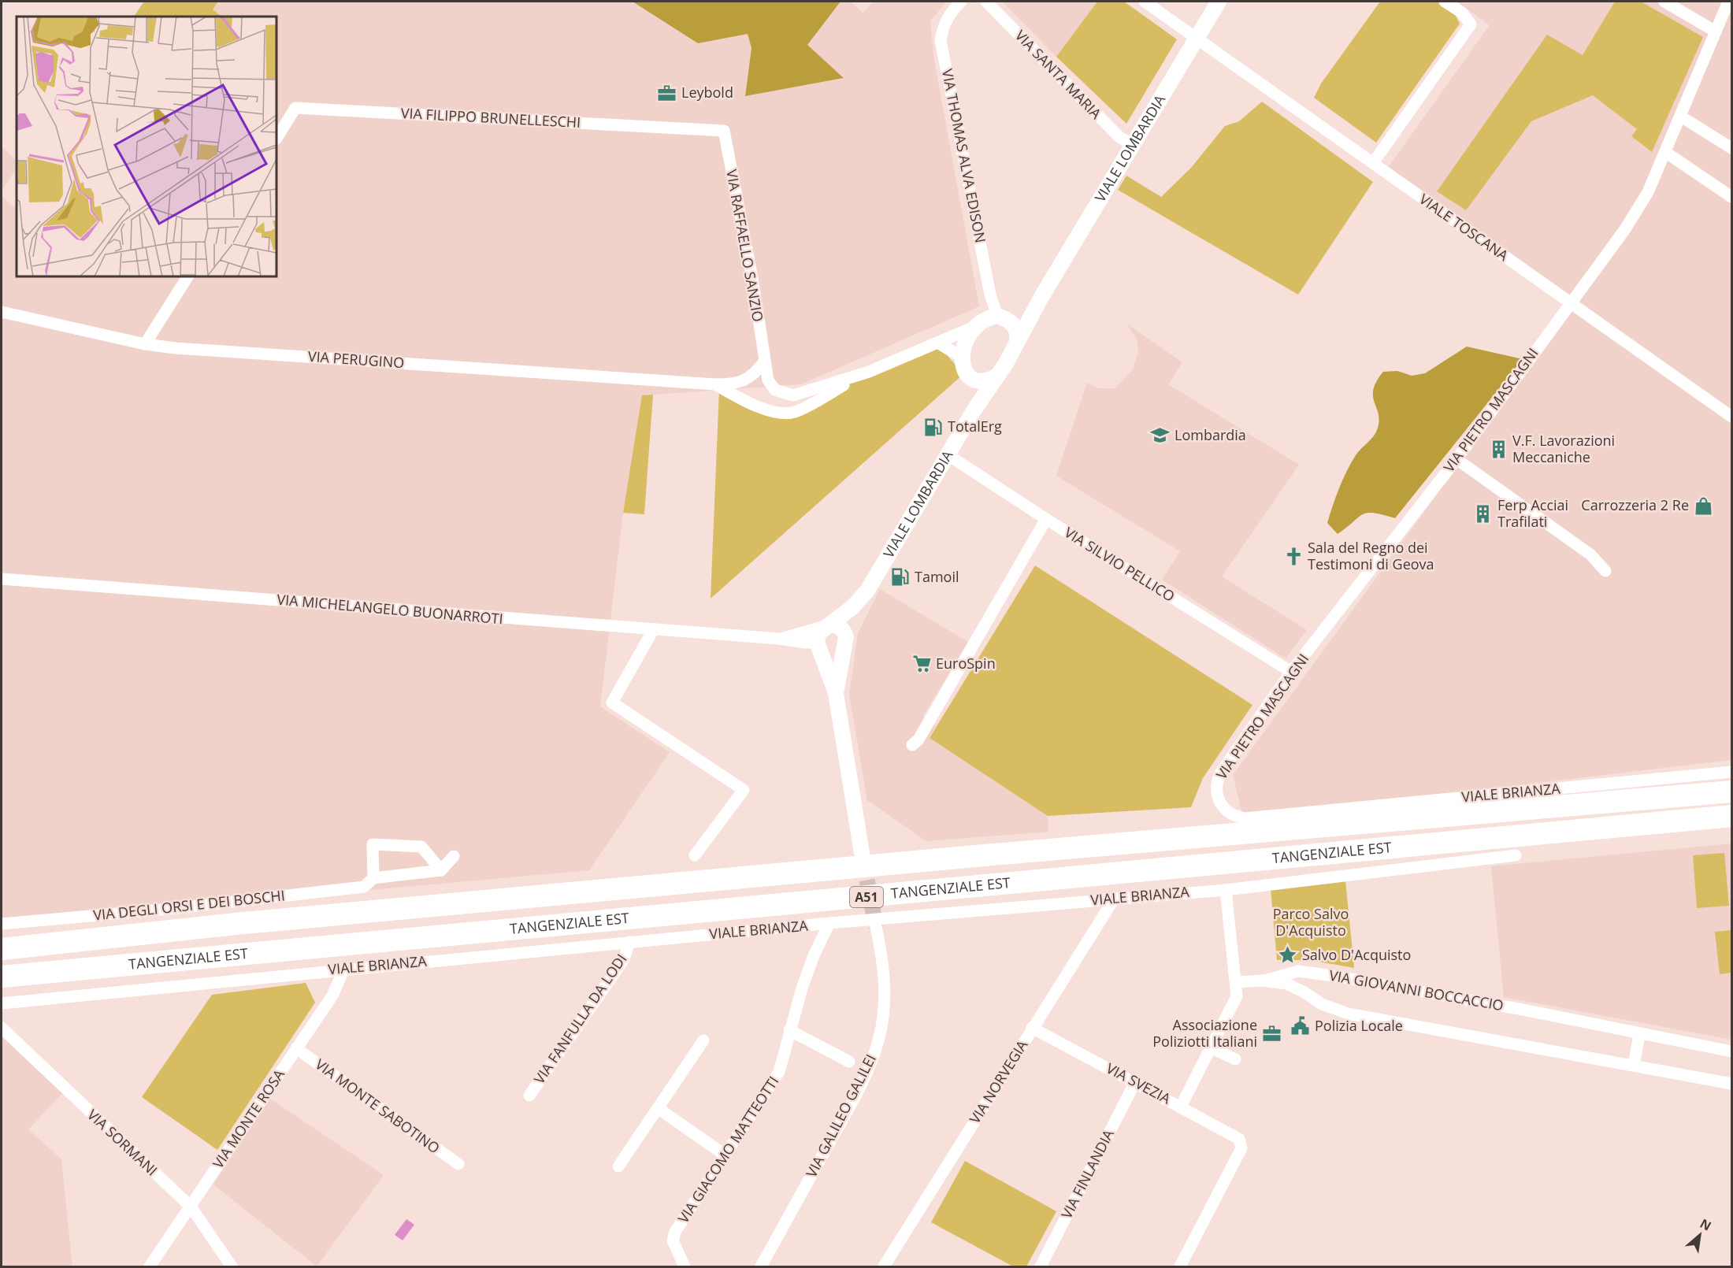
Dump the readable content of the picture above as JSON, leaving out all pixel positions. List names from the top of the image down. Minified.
{"streets":{"highway":["TANGENZIALE EST","A51"],"street":["VIA SANTA MARIA","VIA FILIPPO BRUNELLESCHI","VIALE LOMBARDIA","VIA THOMAS ALVA EDISON","VIALE TOSCANA","VIA RAFFAELLO SANZIO","VIA PERUGINO","VIA PIETRO MASCAGNI","VIA SILVIO PELLICO","VIA MICHELANGELO BUONARROTI","VIALE BRIANZA","VIA DEGLI ORSI E DEI BOSCHI","VIA GIOVANNI BOCCACCIO","VIA FANFULLA DA LODI","VIA NORVEGIA","VIA SVEZIA","VIA MONTE SABOTINO","VIA GALILEO GALILEI","VIA MONTE ROSA","VIA SORMANI","VIA GIACOMO MATTEOTTI","VIA FINLANDIA"]},"crossings":[["VIA SANTA MARIA","VIALE LOMBARDIA"],["VIA FILIPPO BRUNELLESCHI","VIA RAFFAELLO SANZIO"],["VIALE LOMBARDIA","VIA THOMAS ALVA EDISON"],["VIALE LOMBARDIA","VIALE TOSCANA"],["VIALE LOMBARDIA","VIA PERUGINO"],["VIALE LOMBARDIA","VIA SILVIO PELLICO"],["VIALE LOMBARDIA","VIA MICHELANGELO BUONARROTI"],["VIA THOMAS ALVA EDISON","VIA PERUGINO"],["VIALE TOSCANA","VIA PIETRO MASCAGNI"],["VIA RAFFAELLO SANZIO","VIA PERUGINO"],["VIA PIETRO MASCAGNI","VIA SILVIO PELLICO"],["VIA PIETRO MASCAGNI","VIALE BRIANZA"],["VIALE BRIANZA","VIA FANFULLA DA LODI"],["VIALE BRIANZA","VIA NORVEGIA"],["VIALE BRIANZA","VIA MONTE ROSA"],["VIALE BRIANZA","VIA GIACOMO MATTEOTTI"],["VIA NORVEGIA","VIA SVEZIA"],["VIA SVEZIA","VIA FINLANDIA"],["VIA MONTE SABOTINO","VIA MONTE ROSA"],["VIA MONTE ROSA","VIA SORMANI"]],"parks":["Parco Salvo D'Acquisto"],"places":{"office":["Leybold","Associazione Poliziotti Italiani"],"fuel station":["TotalErg","Tamoil"],"school or university":["Lombardia"],"building":["V.F. Lavorazioni Meccaniche","Ferp Acciai Trafilati"],"shop":["Carrozzeria 2 Re"],"church":["Sala del Regno dei Testimoni di Geova"],"supermarket":["EuroSpin"],"place":["Salvo D'Acquisto"],"public building":["Polizia Locale"]},"north":"top right"}
